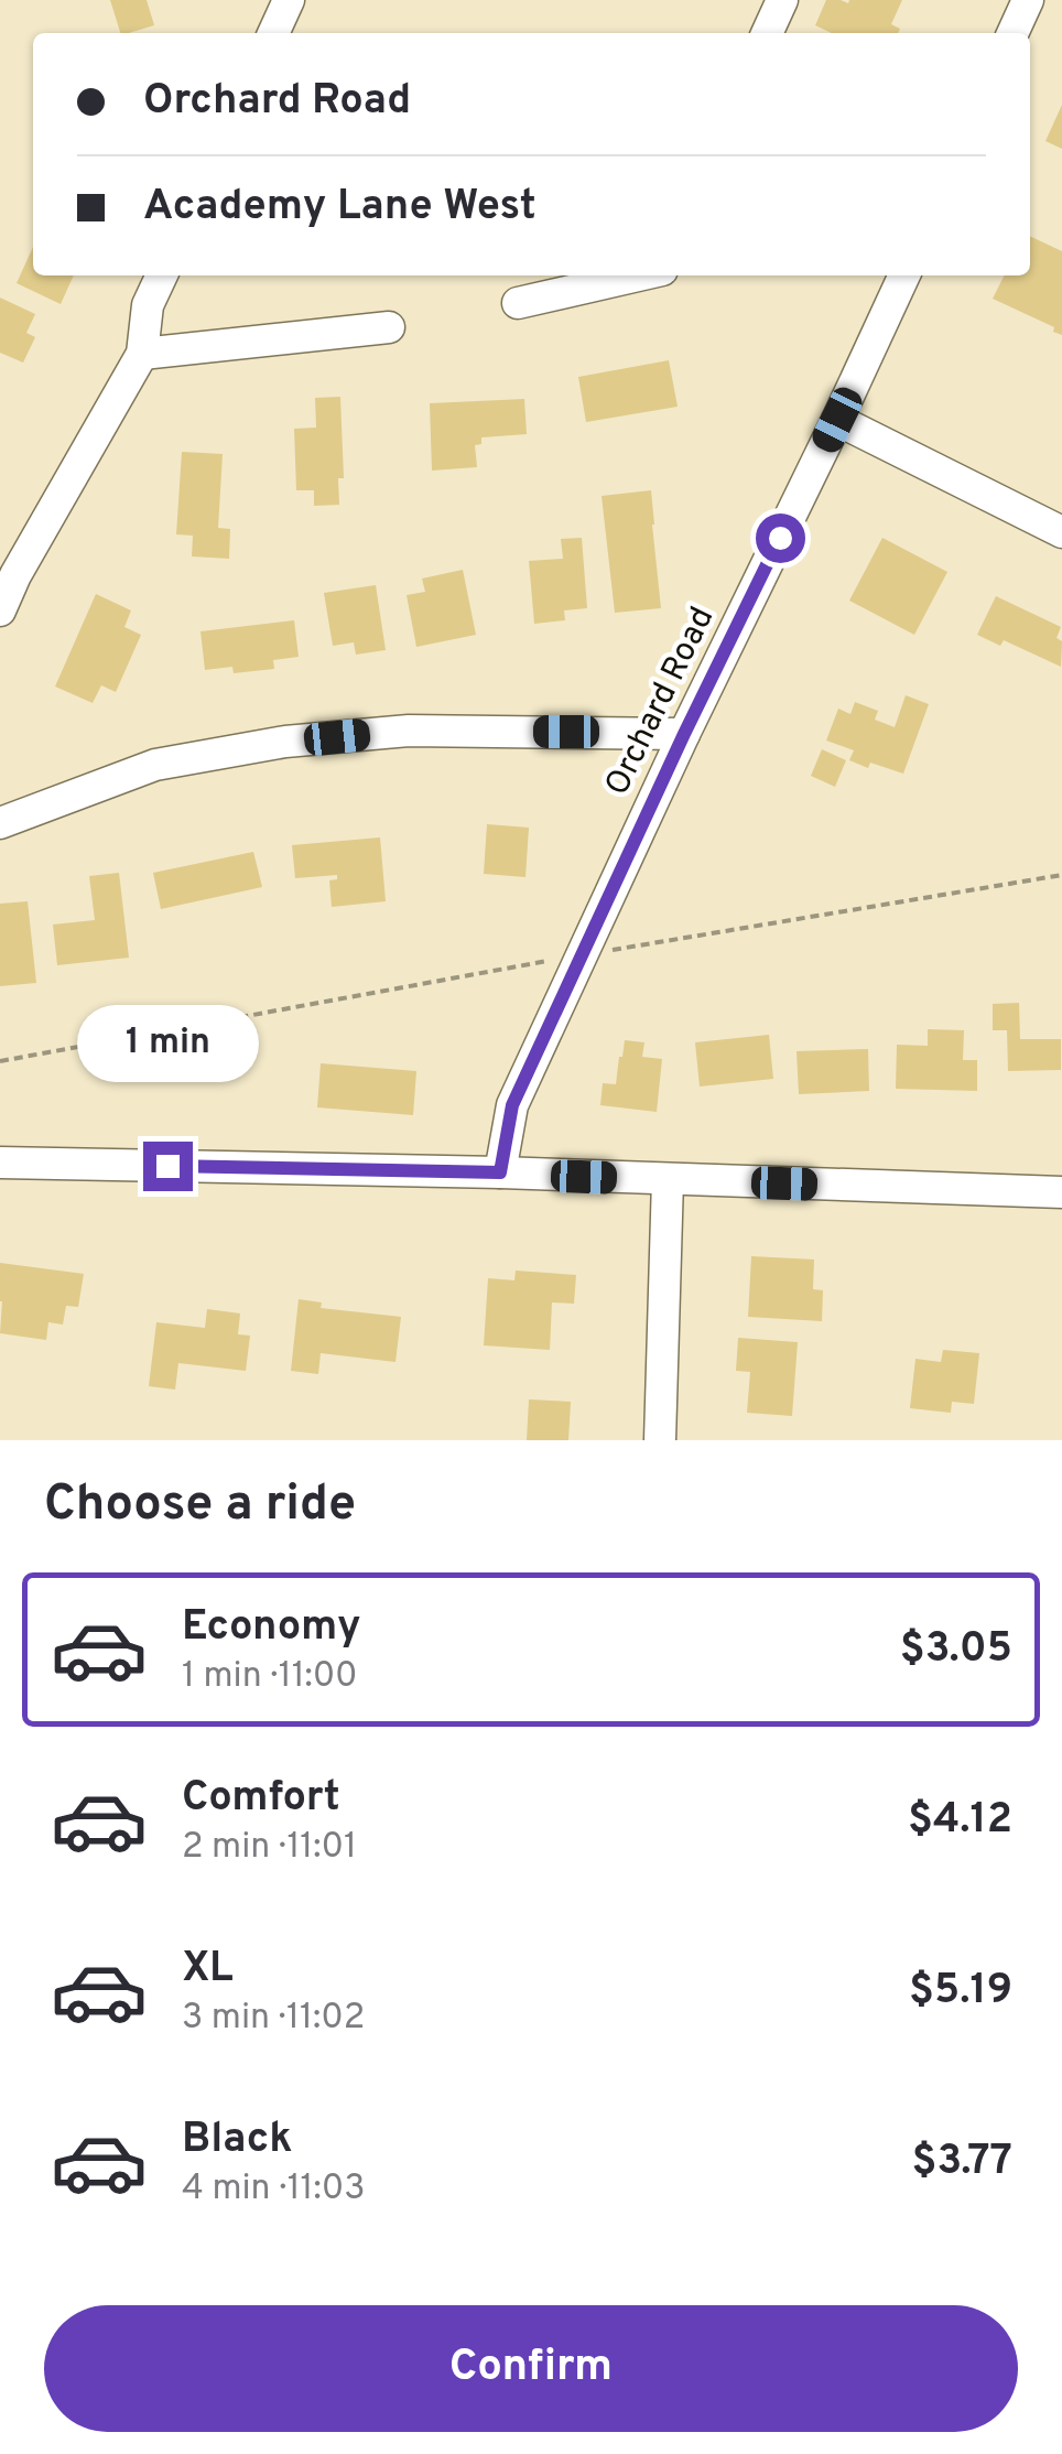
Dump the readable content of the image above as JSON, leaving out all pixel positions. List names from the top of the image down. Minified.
{"streets":{"street":["Orchard Road"]},"page":{"banner":["Orchard Road","Academy Lane West"],"bubble":"1 min","heading":"Choose a ride","list":[{"name":"Economy","note":"1 min · 11:00","value":"$3.05"},{"name":"Comfort","note":"2 min · 11:01","value":"$4.12"},{"name":"XL","note":"3 min · 11:02","value":"$5.19"},{"name":"Black","note":"4 min · 11:03","value":"$3.77"}],"buttons":"Confirm"}}
